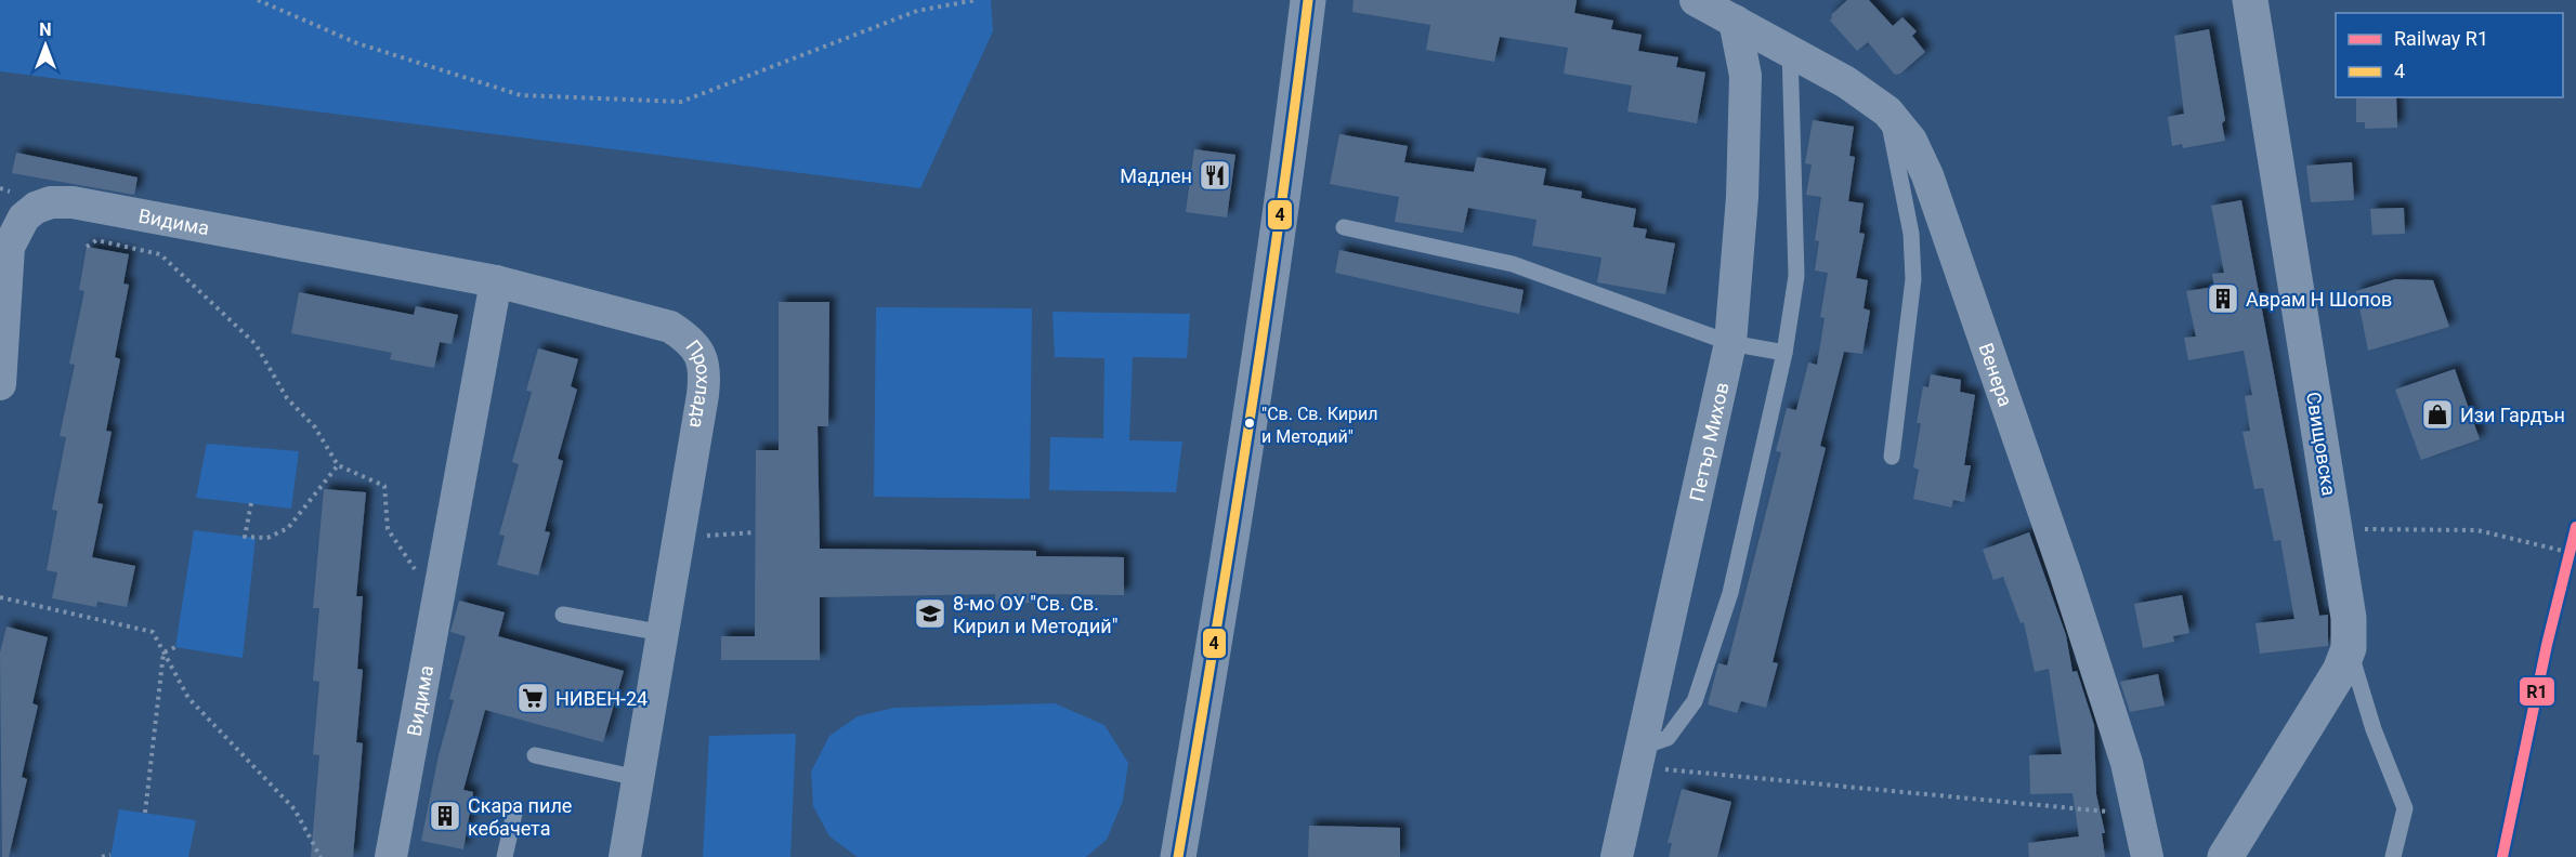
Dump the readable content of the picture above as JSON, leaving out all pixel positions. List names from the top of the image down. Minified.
{"streets":{"street":["Видима","Венера","Прохлада","Петър Михов","Свищовска"]},"crossings":[["Видима","Прохлада"],["Венера","Петър Михов"]],"places":{"restaurant":["Мадлен"],"building":["Аврам Н Шопов","Скара пиле кебачета"],"shop":["Изи Гардън"],"other":["\"Св. Св. Кирил и Методий\""],"school or university":["8-мо ОУ \"Св. Св. Кирил и Методий\""],"supermarket":["НИВЕН-24"]},"lines":["transit line 4","rail line R1"],"legend":["Railway R1","4"],"north":"top"}
